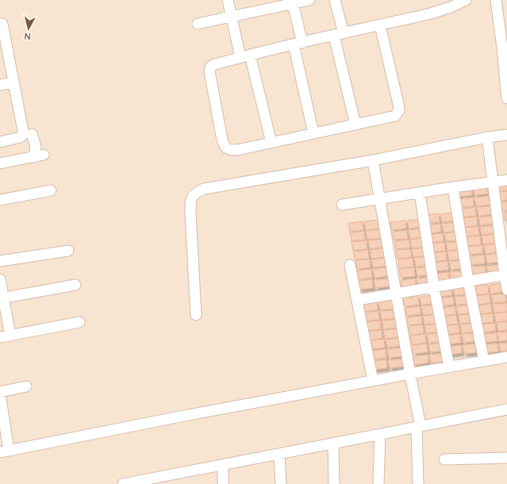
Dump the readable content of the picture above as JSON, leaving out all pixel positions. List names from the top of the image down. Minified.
{"north":"bottom"}
